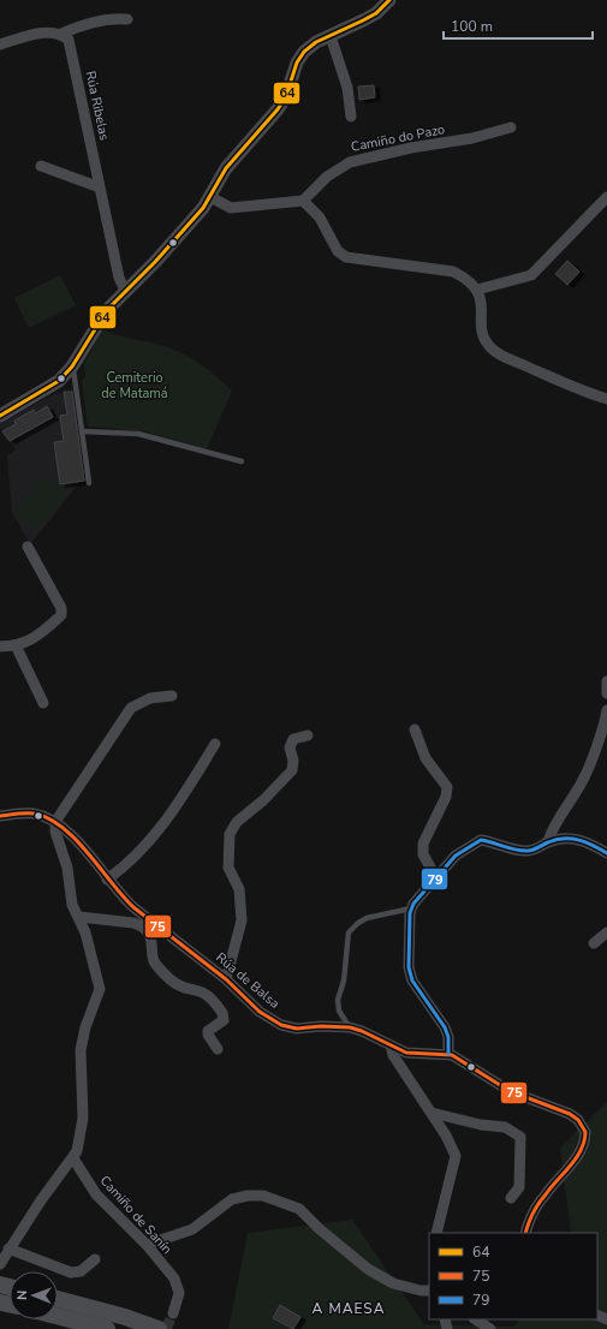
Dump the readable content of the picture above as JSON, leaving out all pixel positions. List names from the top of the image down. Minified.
{"streets":{"street":["Rúa Ribelas","Camiño do Pazo","Rúa de Balsa","Camiño de Sanín"]},"districts":["A MAESA"],"parks":["Cemiterio de Matamá"],"lines":["transit line 64","transit line 75","transit line 79"],"legend":["64","75","79"],"scale_bar":"100 m","north":"left"}
